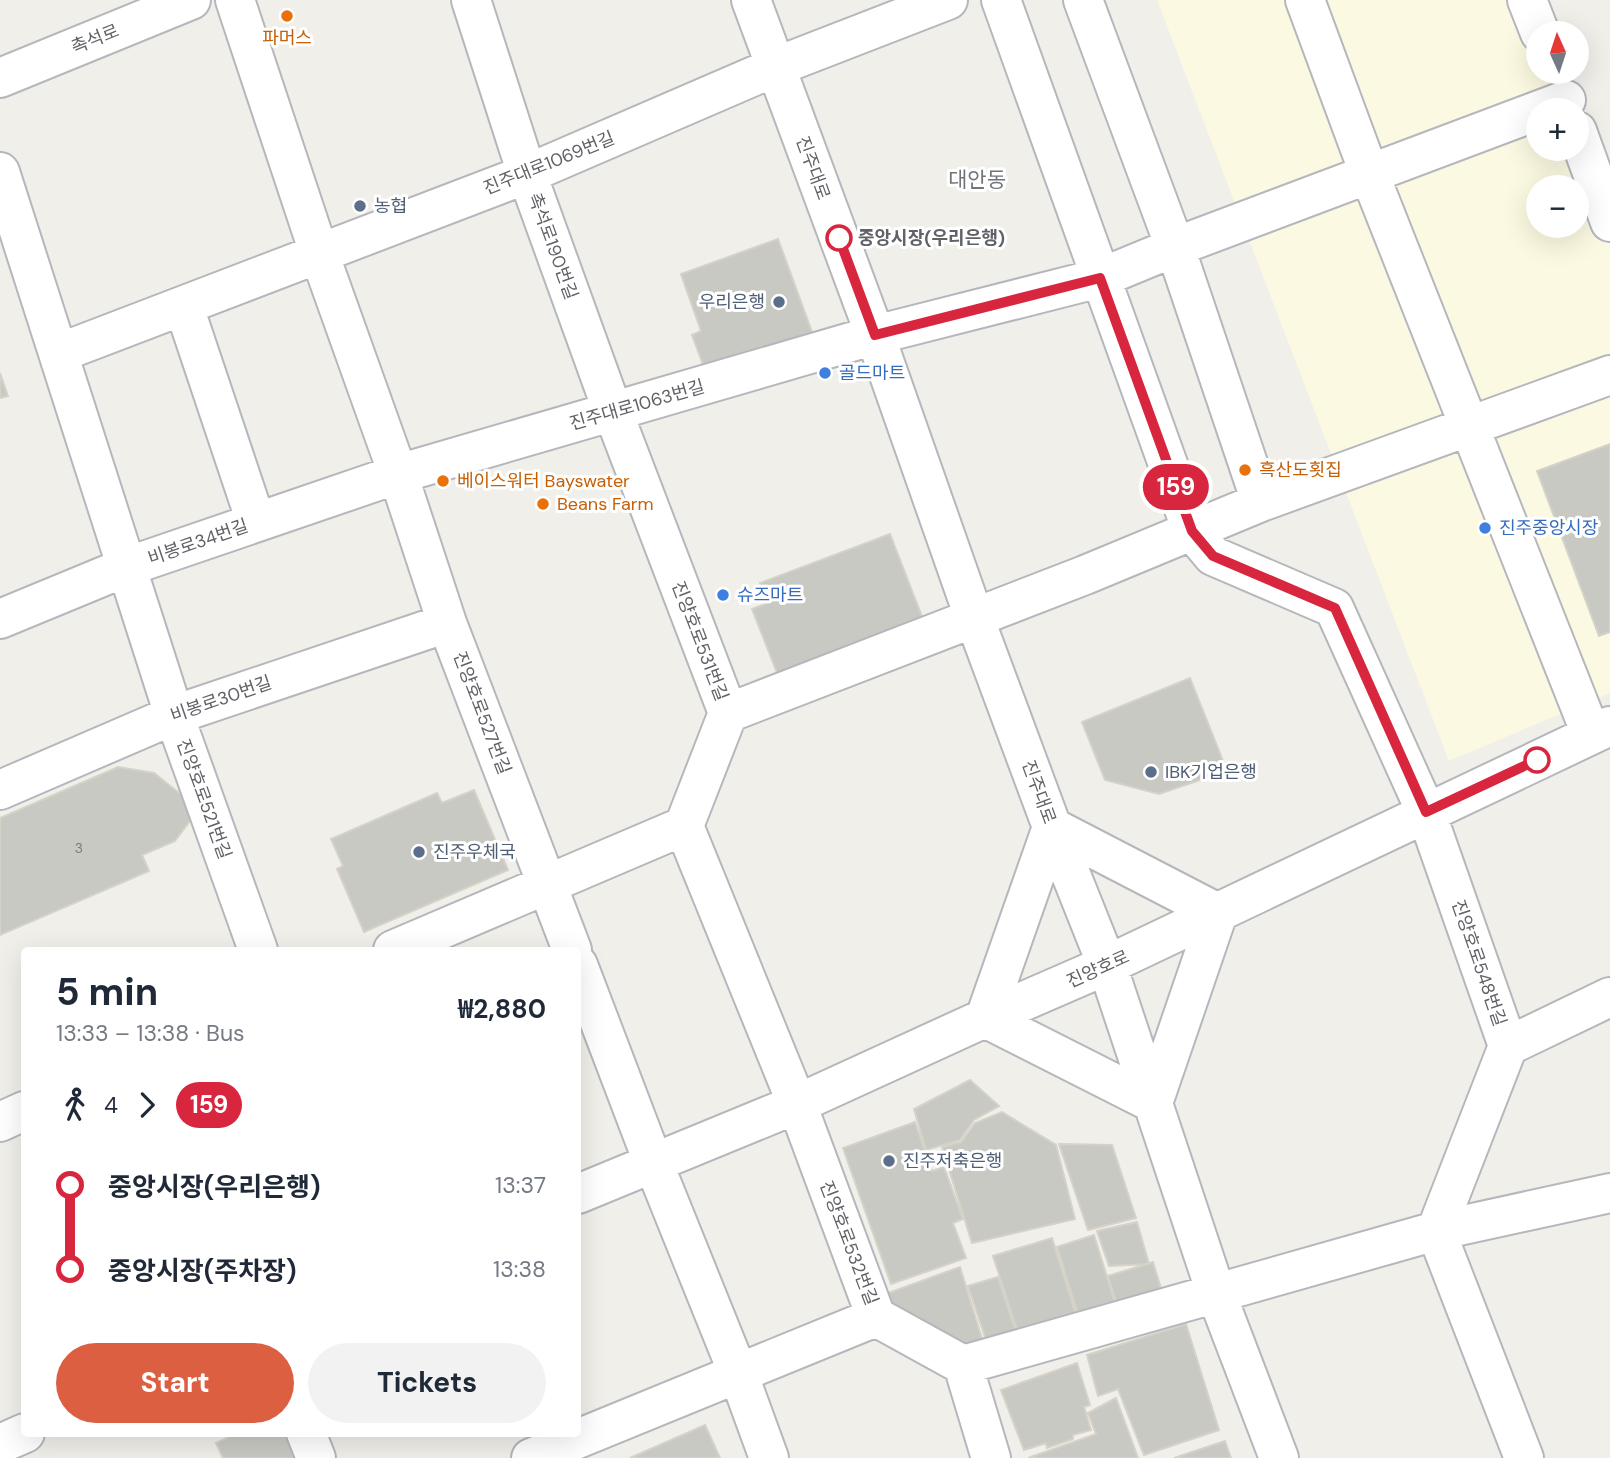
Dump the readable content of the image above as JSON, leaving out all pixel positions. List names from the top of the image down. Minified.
{"streets":{"street":["촉석로","진주대로1069번길","진주대로","촉석로190번길","진주대로1063번길","비봉로34번길","진양호로531번길","비봉로30번길","진양호로527번길","진양호로521번길","진양호로548번길","진양호로","진양호로532번길"]},"crossings":[["진주대로1069번길","진주대로"],["진주대로1069번길","촉석로190번길"],["진주대로1069번길","진양호로527번길"],["진주대로1069번길","진양호로521번길"],["진주대로","진주대로1063번길"],["진주대로","진양호로"],["촉석로190번길","진주대로1063번길"],["촉석로190번길","진양호로531번길"],["진주대로1063번길","비봉로34번길"],["진주대로1063번길","진양호로531번길"],["진주대로1063번길","진양호로527번길"],["비봉로34번길","진양호로527번길"],["비봉로34번길","진양호로521번길"],["비봉로30번길","진양호로527번길"],["비봉로30번길","진양호로521번길"],["진양호로548번길","진양호로"],["진양호로","진양호로532번길"]],"districts":["대안동"],"places":["파머스","농협","중앙시장(우리은행)","우리은행","골드마트","흑산도횟집","베이스워터 Bayswater","Beans Farm","진주중앙시장","슈즈마트","IBK기업은행","진주우체국","진주저축은행"],"lines":["bus line 159"],"house_numbers":["3"],"north":"top","page":{"on_map":"159","map_buttons":["+","−"],"heading":["5 min","13:33 – 13:38 · Bus","₩2,880"],"legs":["4","159"],"list":[{"name":"중앙시장(우리은행)","value":"13:37"},{"name":"중앙시장(주차장)","value":"13:38"}],"buttons":["Start","Tickets"]}}
